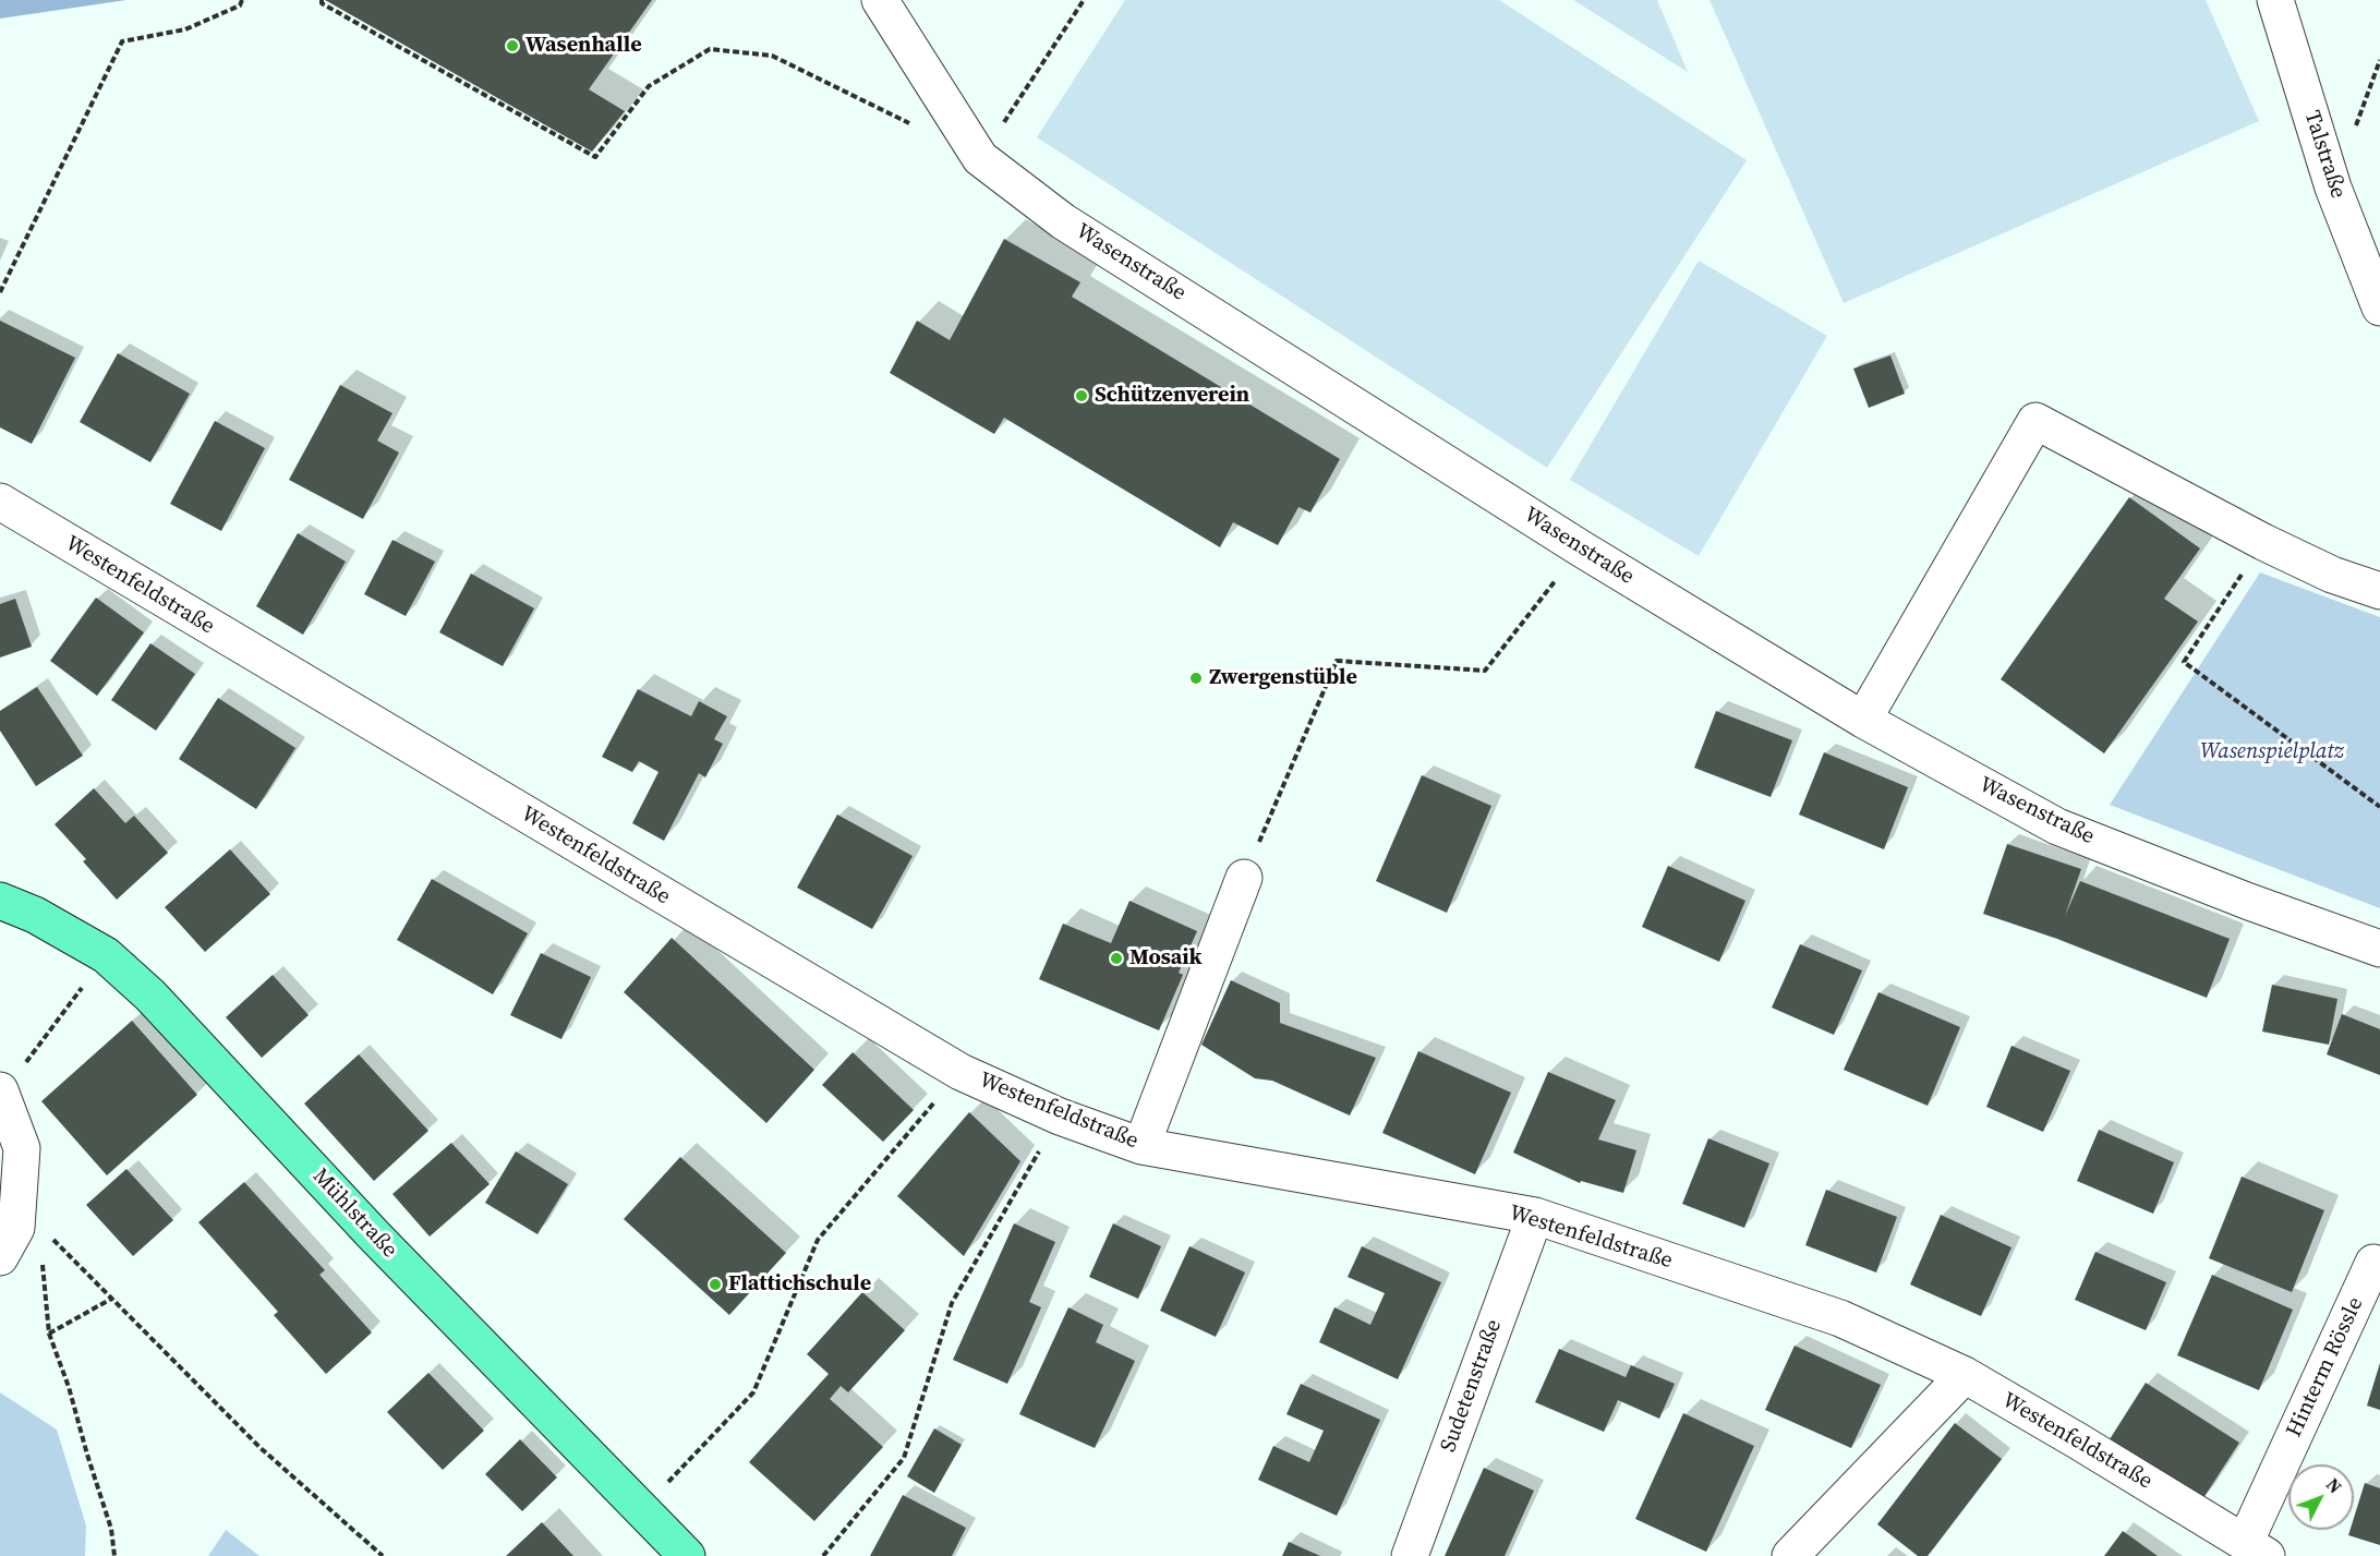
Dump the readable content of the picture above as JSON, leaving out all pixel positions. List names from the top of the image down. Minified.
{"streets":{"main road":["Mühlstraße"],"street":["Talstraße","Wasenstraße","Westenfeldstraße","Hinterm Rössle","Sudetenstraße"]},"crossings":[["Westenfeldstraße","Hinterm Rössle"],["Westenfeldstraße","Sudetenstraße"]],"parks":["Wasenspielplatz"],"places":["Wasenhalle","Schützenverein","Zwergenstüble","Mosaik","Flattichschule"],"north":"top right"}
